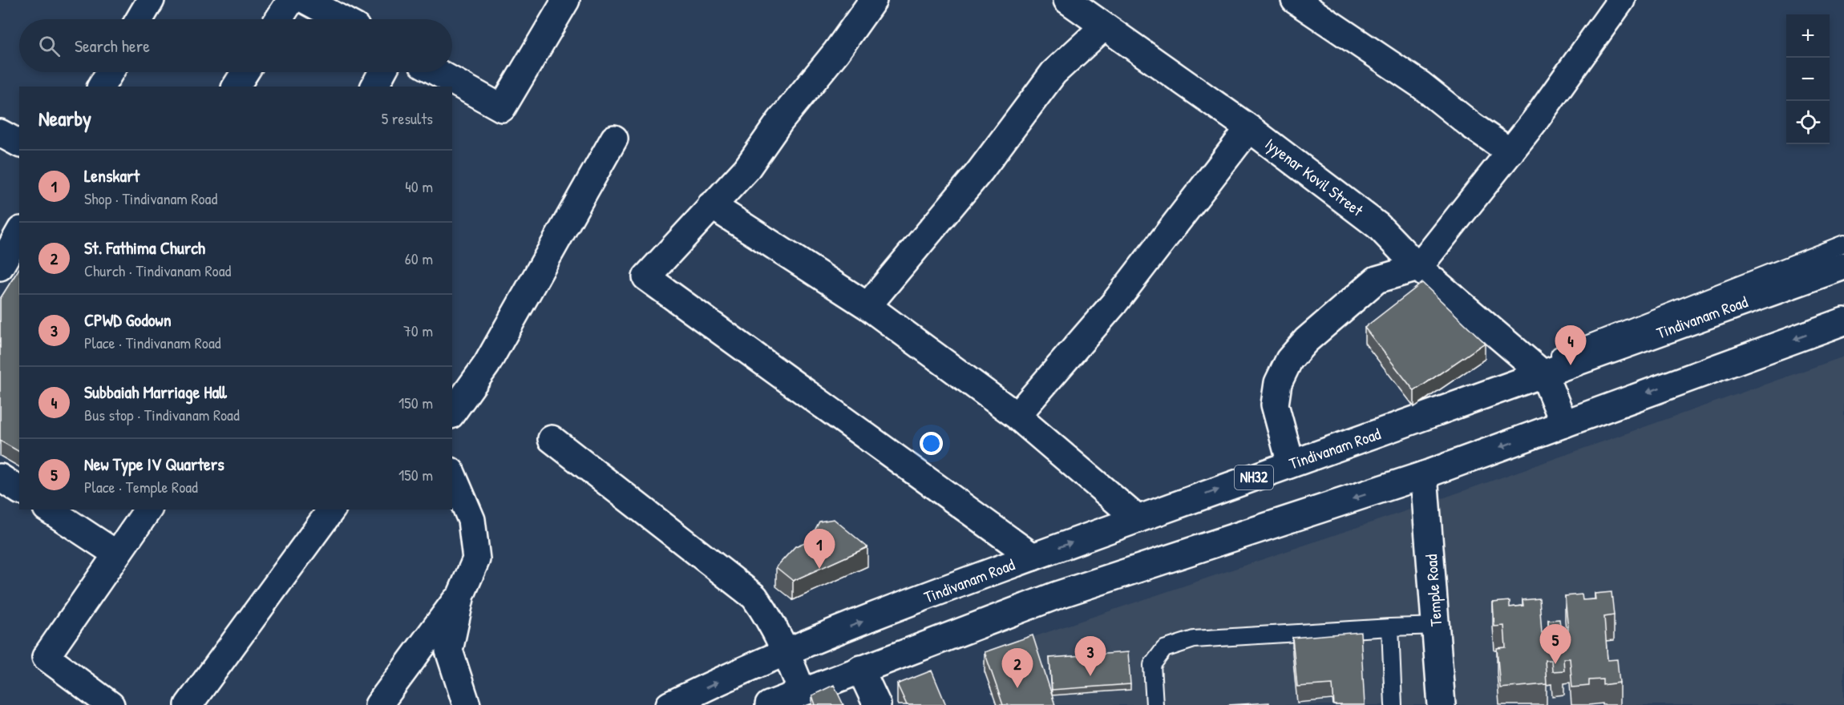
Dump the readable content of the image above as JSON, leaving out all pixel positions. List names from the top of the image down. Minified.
{"streets":{"main road":["Iyyenar Kovil Street","Tindivanam Road","NH32","Temple Road"]},"crossings":[["Iyyenar Kovil Street","Tindivanam Road"]],"page":{"map_buttons":["+","−"],"search":"Search here","heading":["Nearby","5 results"],"list":[{"mark":"1","name":"Lenskart","note":"Shop · Tindivanam Road","value":"40 m"},{"mark":"2","name":"St. Fathima Church","note":"Church · Tindivanam Road","value":"60 m"},{"mark":"3","name":"CPWD Godown","note":"Place · Tindivanam Road","value":"70 m"},{"mark":"4","name":"Subbaiah Marriage Hall","note":"Bus stop · Tindivanam Road","value":"150 m"},{"mark":"5","name":"New Type IV Quarters","note":"Place · Temple Road","value":"150 m"}],"pins":["4","1","5","3","2"]}}
